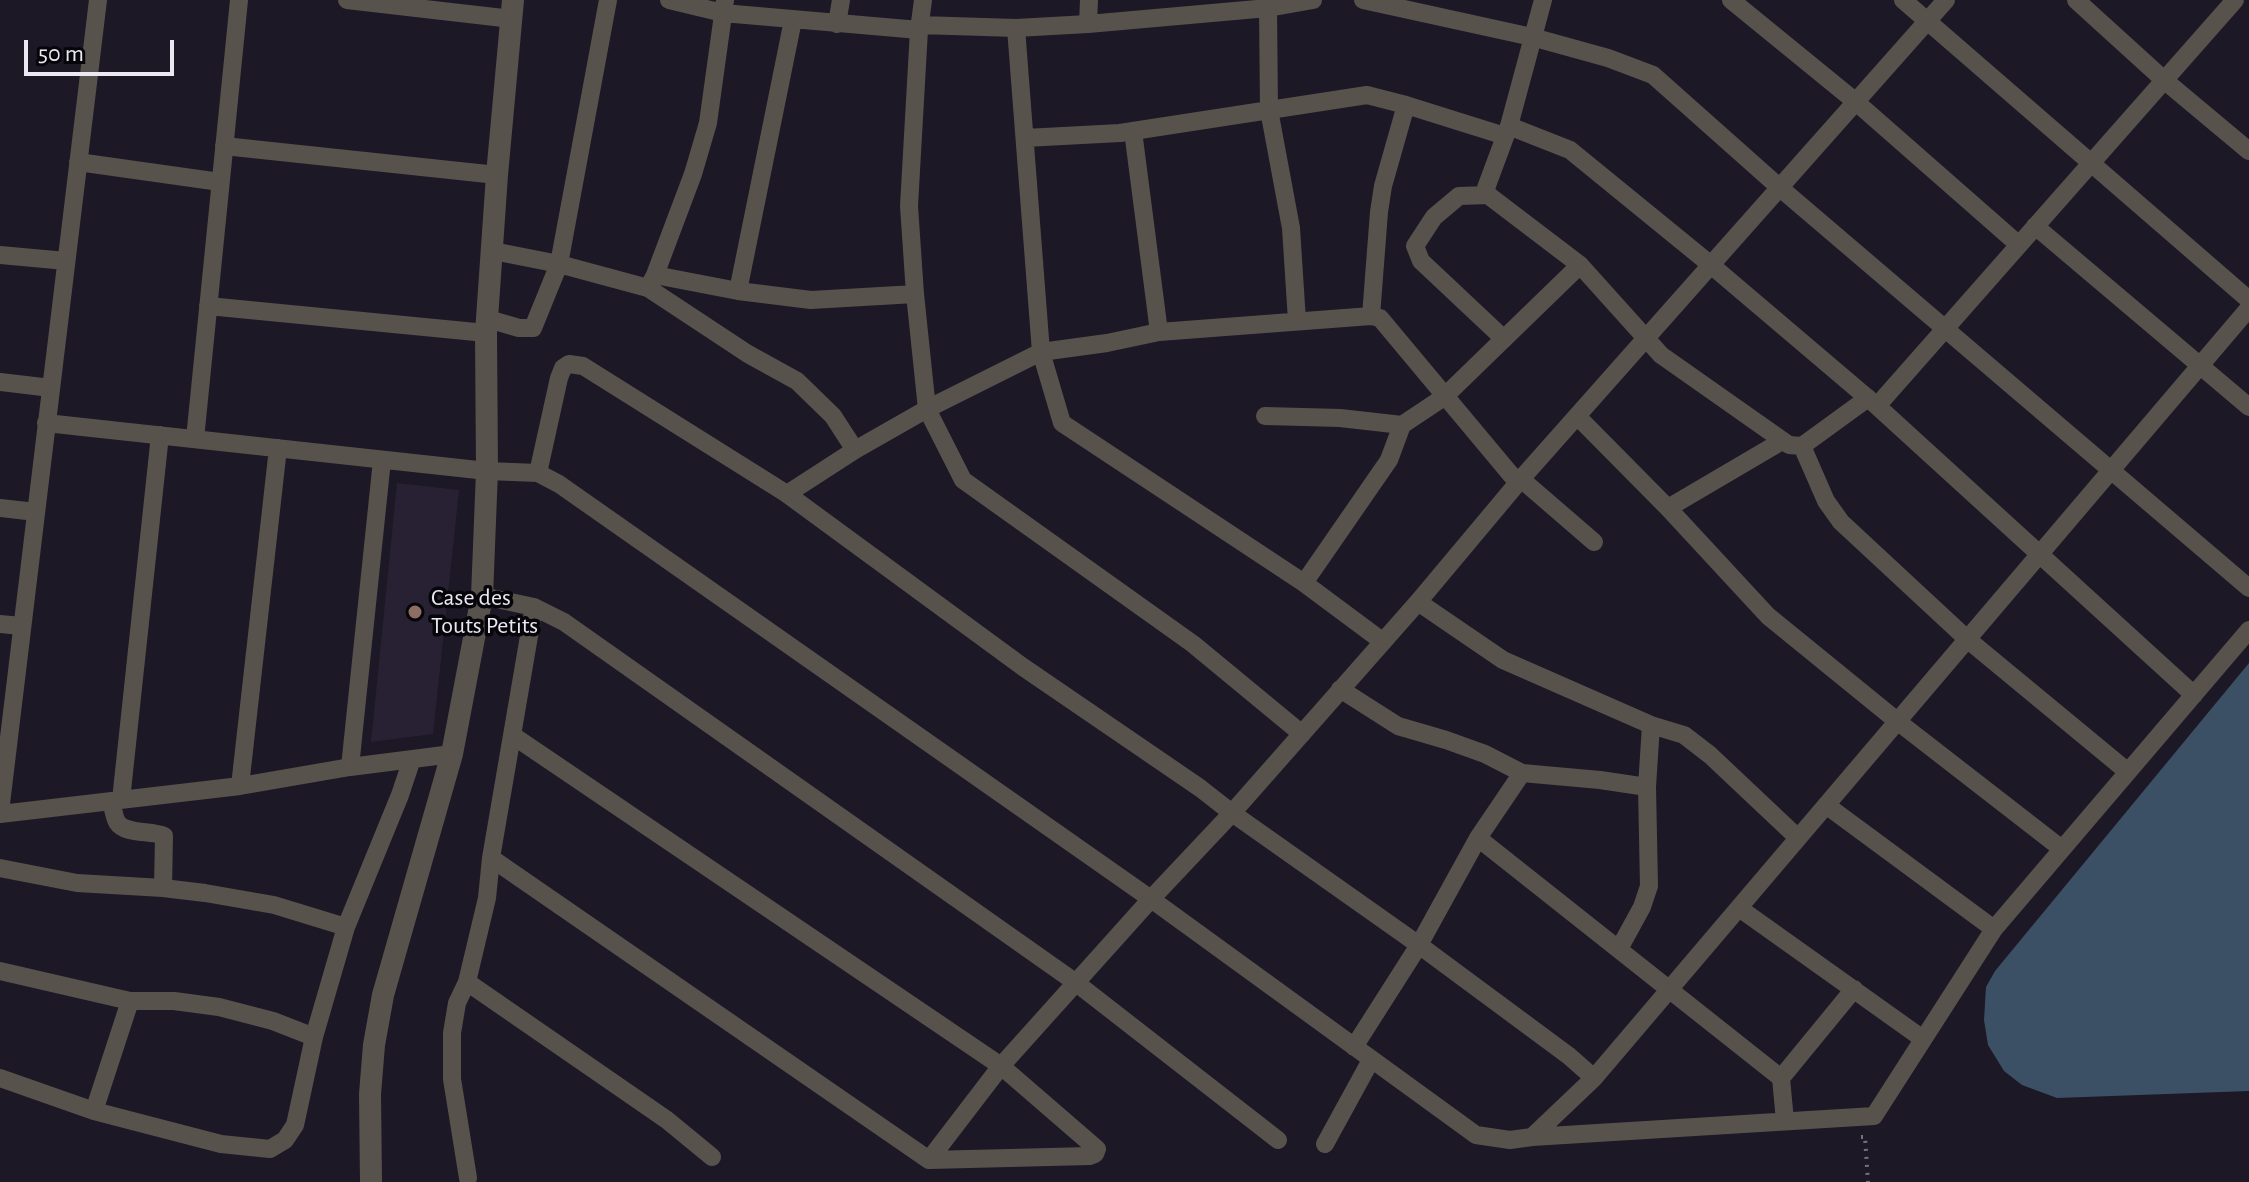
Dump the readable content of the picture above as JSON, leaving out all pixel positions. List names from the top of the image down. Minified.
{"places":["Case des Touts Petits"],"scale_bar":"50 m"}
